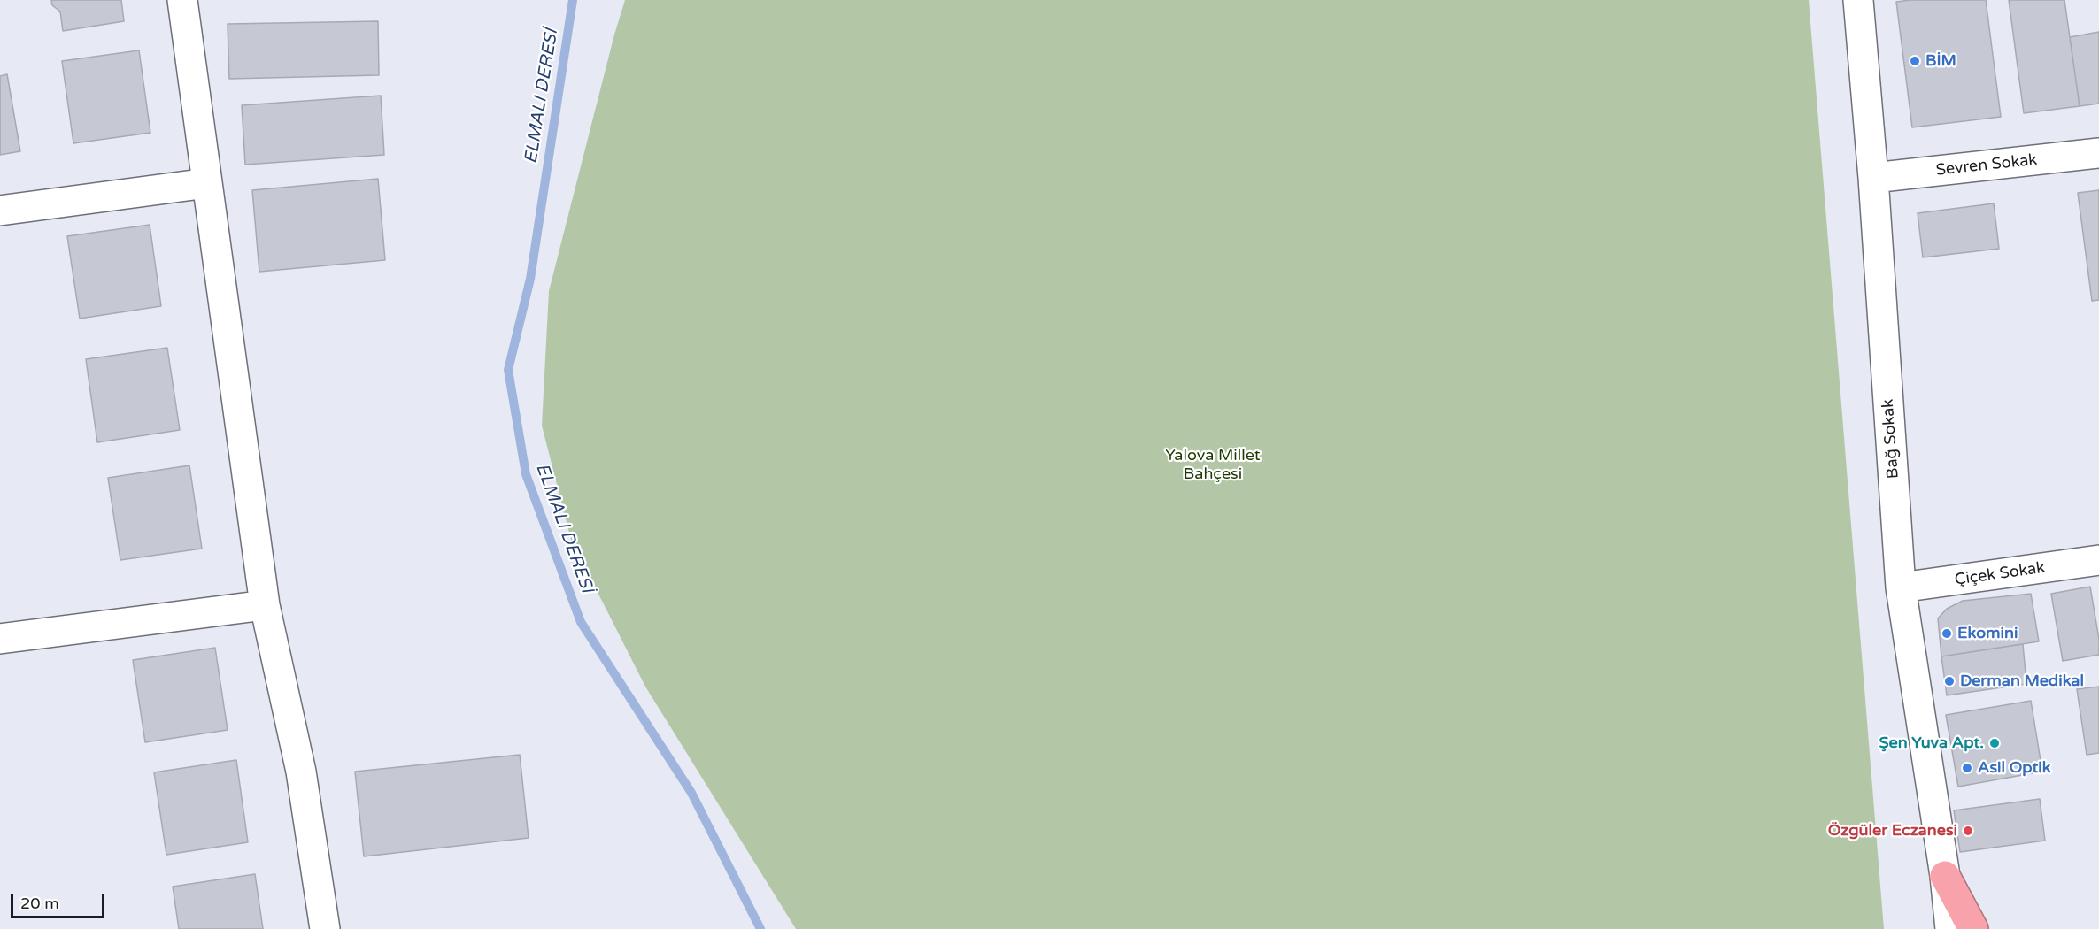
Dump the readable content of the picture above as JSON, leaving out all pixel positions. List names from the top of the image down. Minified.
{"streets":{"street":["Sevren Sokak","Bağ Sokak","Çiçek Sokak"]},"crossings":[["Sevren Sokak","Bağ Sokak"],["Bağ Sokak","Çiçek Sokak"]],"water":["ELMALI DERESİ"],"parks":["Yalova Millet Bahçesi"],"places":["BİM","Ekomini","Derman Medikal","Şen Yuva Apt.","Asil Optik","Özgüler Eczanesi"],"scale_bar":"20 m"}
